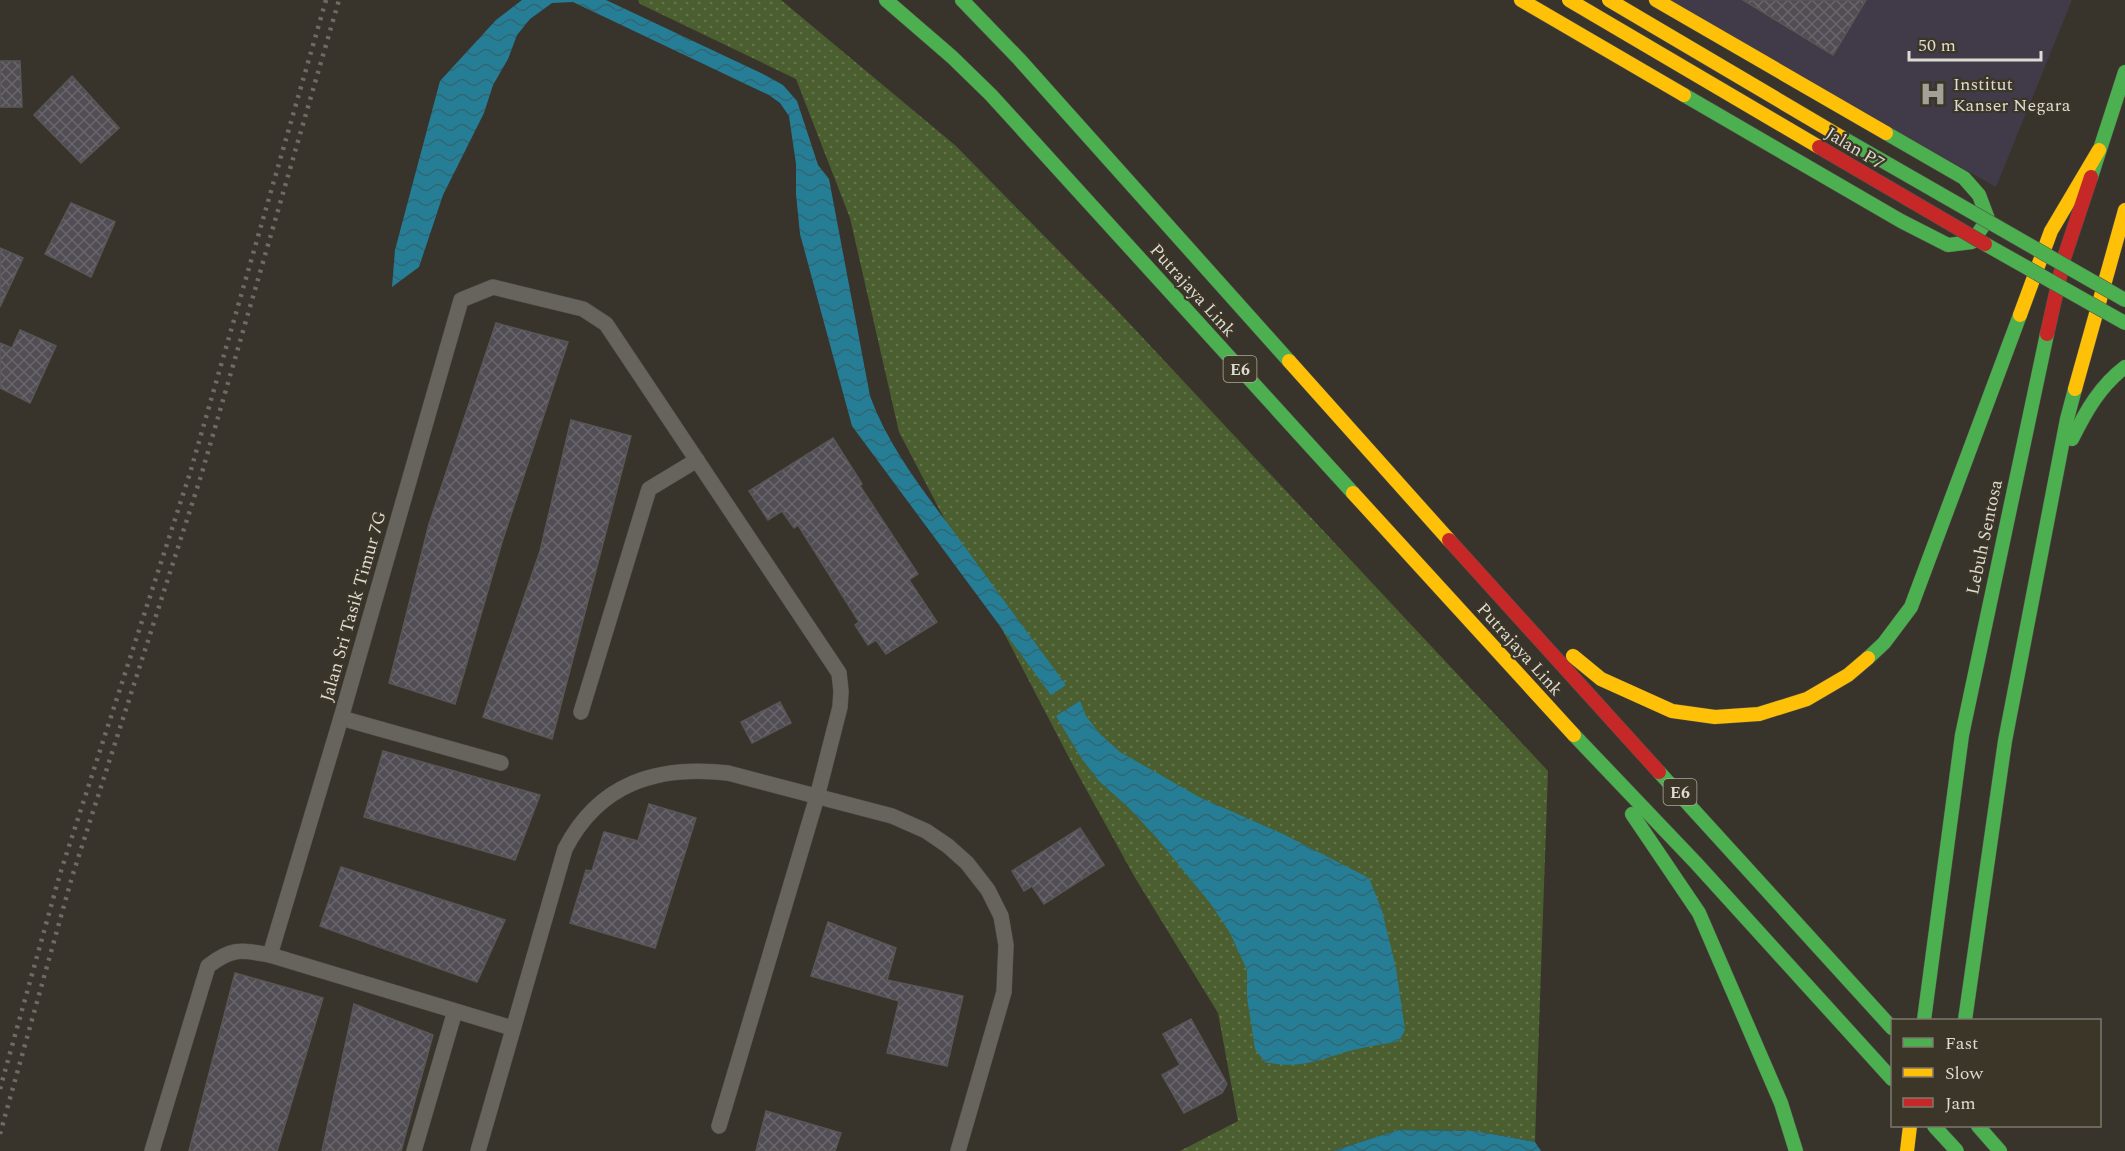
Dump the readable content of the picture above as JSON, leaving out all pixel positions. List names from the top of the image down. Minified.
{"streets":{"main road":["Jalan P7","Putrajaya Link","E6","Lebuh Sentosa"],"street":["Jalan Sri Tasik Timur 7G"]},"crossings":[["Putrajaya Link","E6"]],"places":{"hospital":["Institut Kanser Negara"]},"legend":["Fast","Slow","Jam"],"scale_bar":"50 m"}
